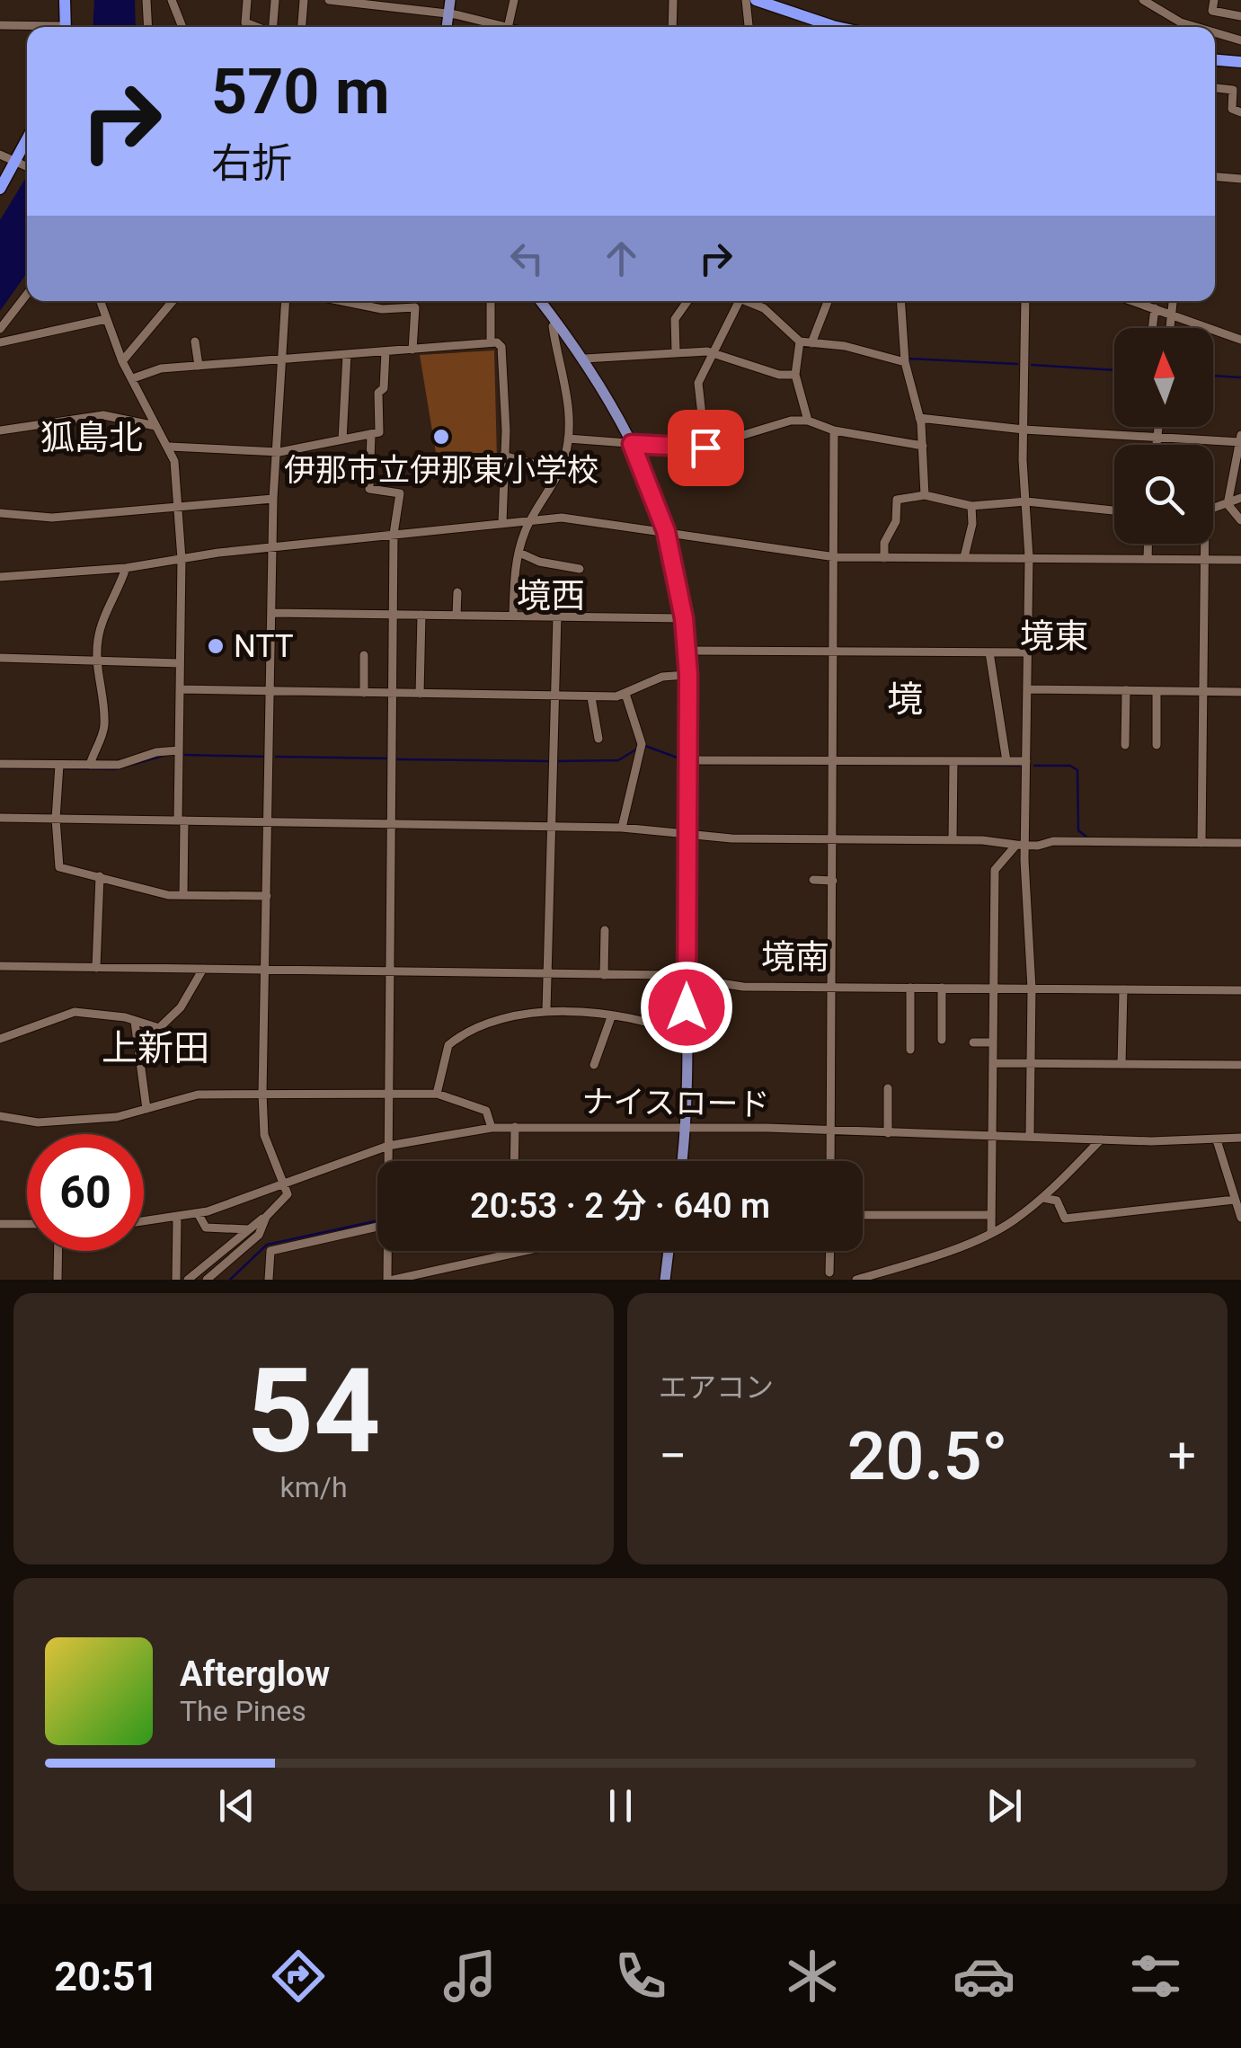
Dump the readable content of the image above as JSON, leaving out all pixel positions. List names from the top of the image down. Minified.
{"streets":{"street":["ナイスロード"]},"districts":["狐島北","境西","境東","境","境南","上新田"],"places":["伊那市立伊那東小学校","NTT"],"north":"top","page":{"turn":["570 m","右折"],"limit":"60","trip":"20:53 · 2 分 · 640 m","tile":[["54","km/h"],"エアコン"],"heat":["−","20.5°","+"],"song":["Afterglow","The Pines"],"tabs":"20:51"}}
